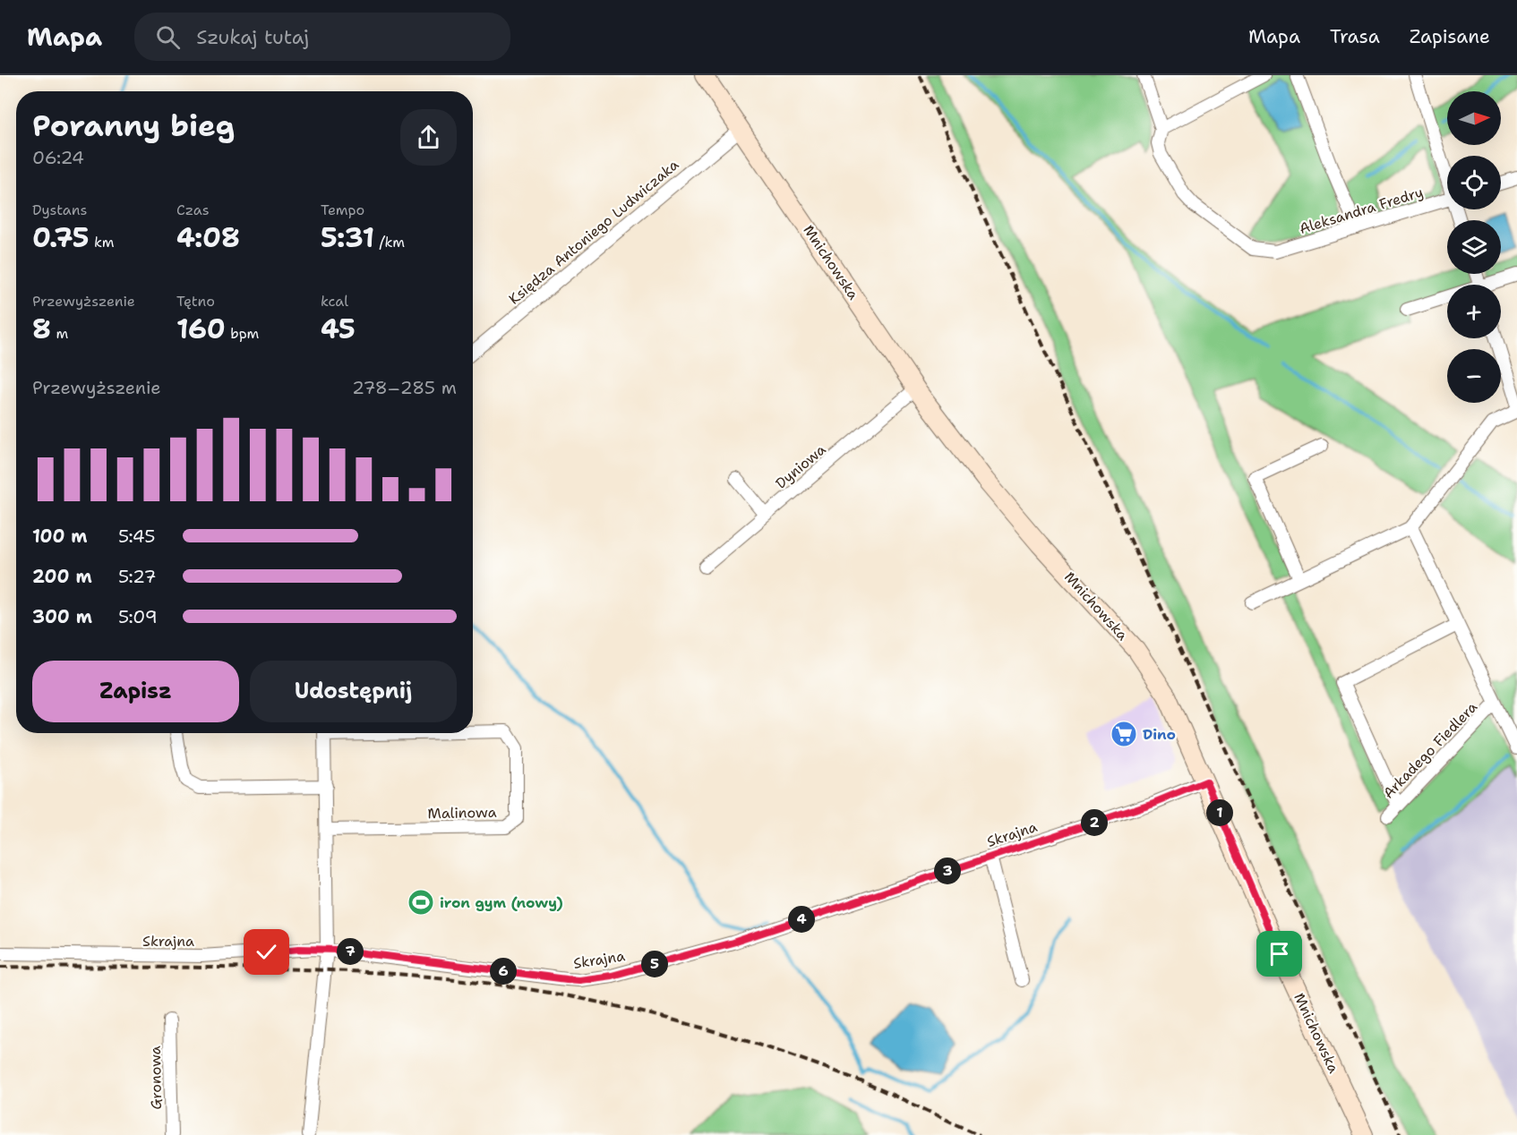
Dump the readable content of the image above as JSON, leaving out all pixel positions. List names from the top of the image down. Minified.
{"streets":{"street":["Aleksandra Fredry","Księdza Antoniego Ludwiczaka","Mnichowska","Dyniowa","Arkadego Fiedlera","Malinowa","Skrajna","Gronowa"]},"crossings":[["Księdza Antoniego Ludwiczaka","Mnichowska"],["Mnichowska","Dyniowa"],["Mnichowska","Skrajna"]],"places":{"supermarket":["Dino"],"sports":["iron gym (nowy)"]},"north":"right","page":{"header":"Mapa","search":"Szukaj tutaj","nav":["Mapa","Trasa","Zapisane"],"map_buttons":["+","−"],"heading":["Poranny bieg","06:24"],"stats":[["Dystans","0.75 km"],["Czas","4:08"],["Tempo","5:31 /km"],["Przewyższenie","8 m"],["Tętno","160 bpm"],["kcal","45"]],"chart":["Przewyższenie","278–285 m"],"list":[{"name":"100 m","note":"5:45"},{"name":"200 m","note":"5:27"},{"name":"300 m","note":"5:09"}],"buttons":["Zapisz","Udostępnij"],"pins":["1","2","3","4","7","5","6"]}}
